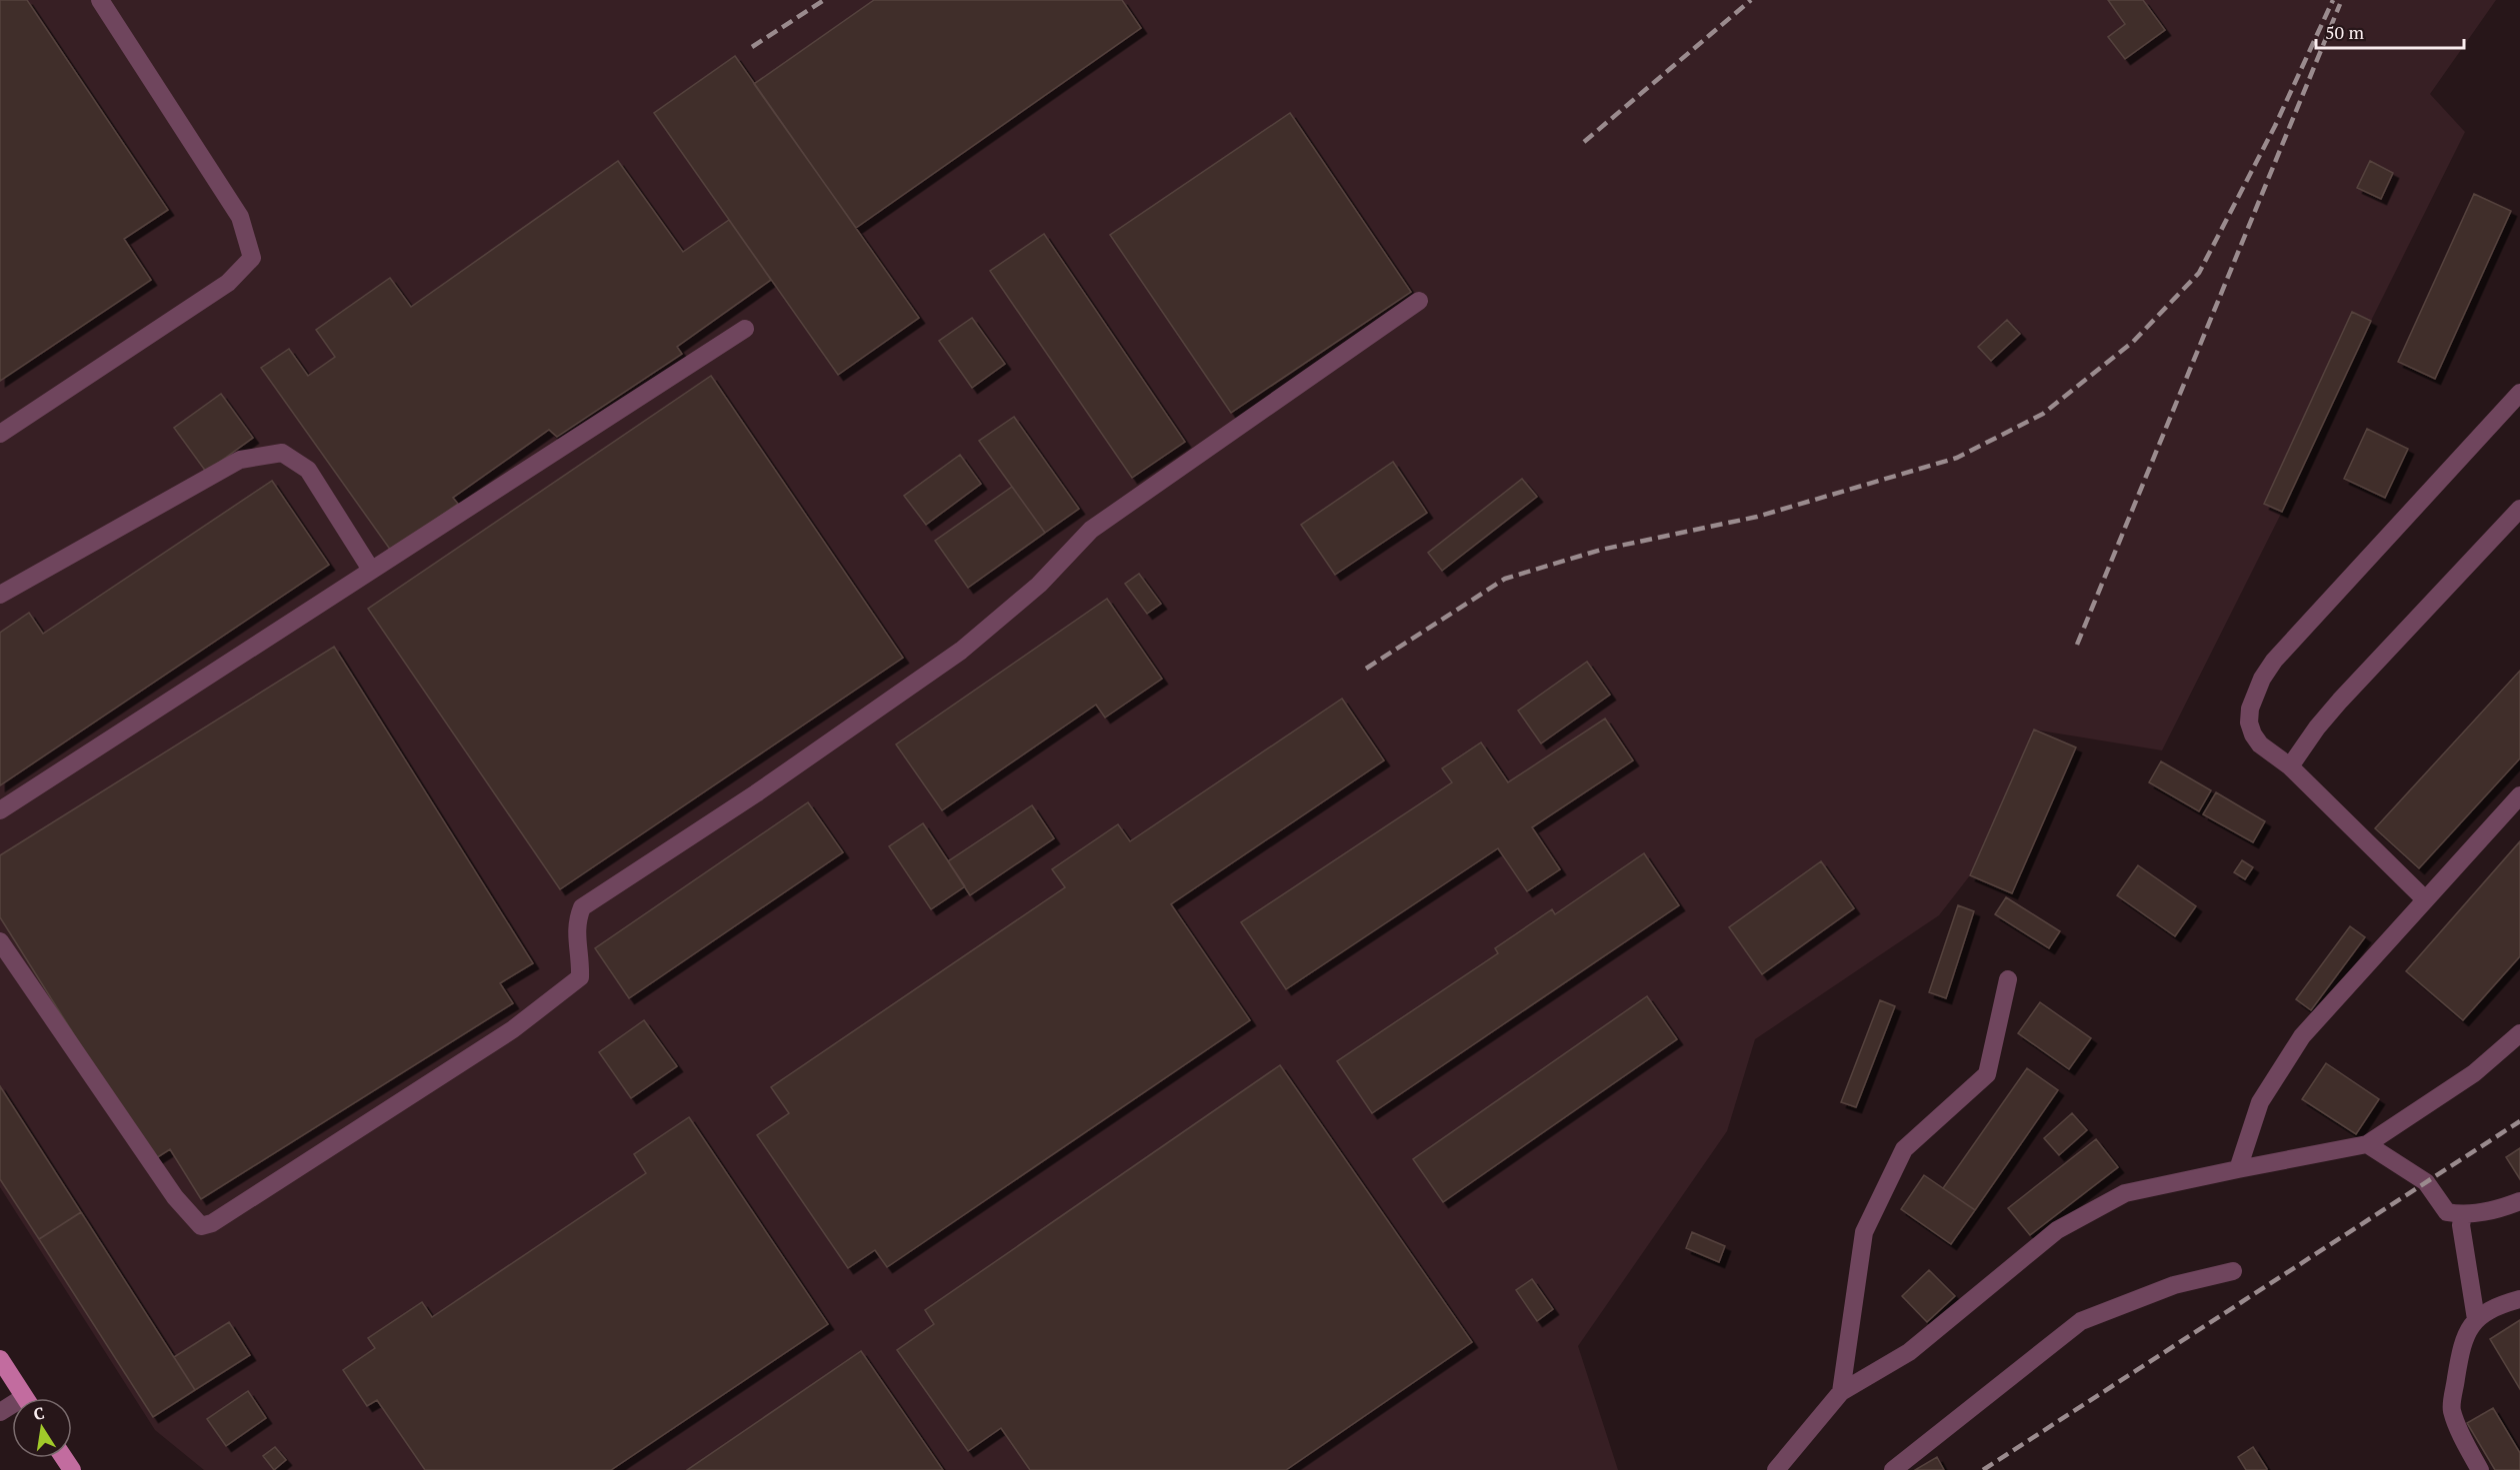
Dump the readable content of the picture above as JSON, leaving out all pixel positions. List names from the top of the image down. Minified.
{"scale_bar":"50 m","north":"top"}
